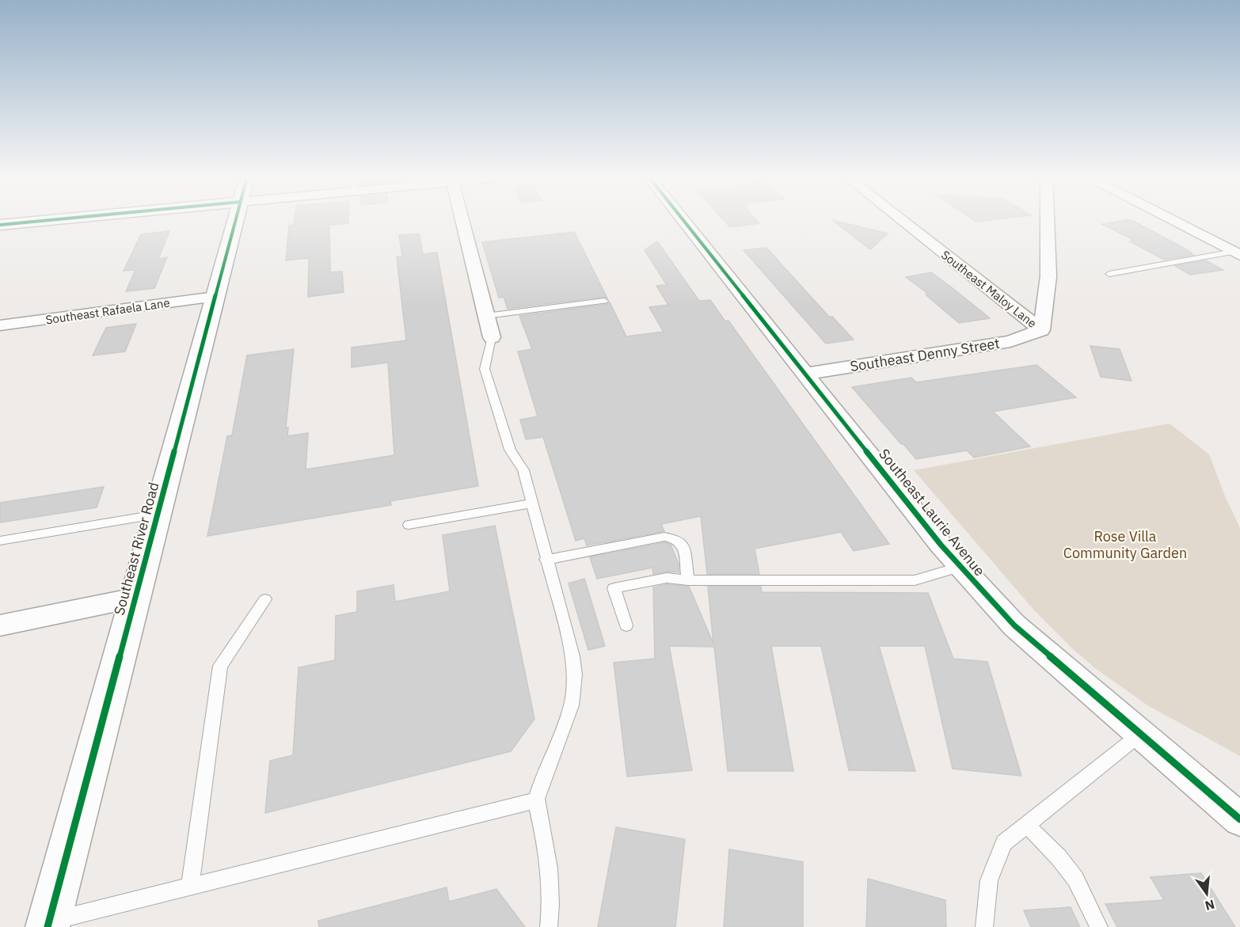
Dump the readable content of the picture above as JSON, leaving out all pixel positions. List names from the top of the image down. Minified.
{"streets":{"street":["Southeast Maloy Lane","Southeast Rafaela Lane","Southeast Denny Street","Southeast Laurie Avenue","Southeast River Road"]},"crossings":[["Southeast Maloy Lane","Southeast Denny Street"],["Southeast Rafaela Lane","Southeast River Road"],["Southeast Denny Street","Southeast Laurie Avenue"]],"parks":["Rose Villa Community Garden"],"north":"bottom"}
